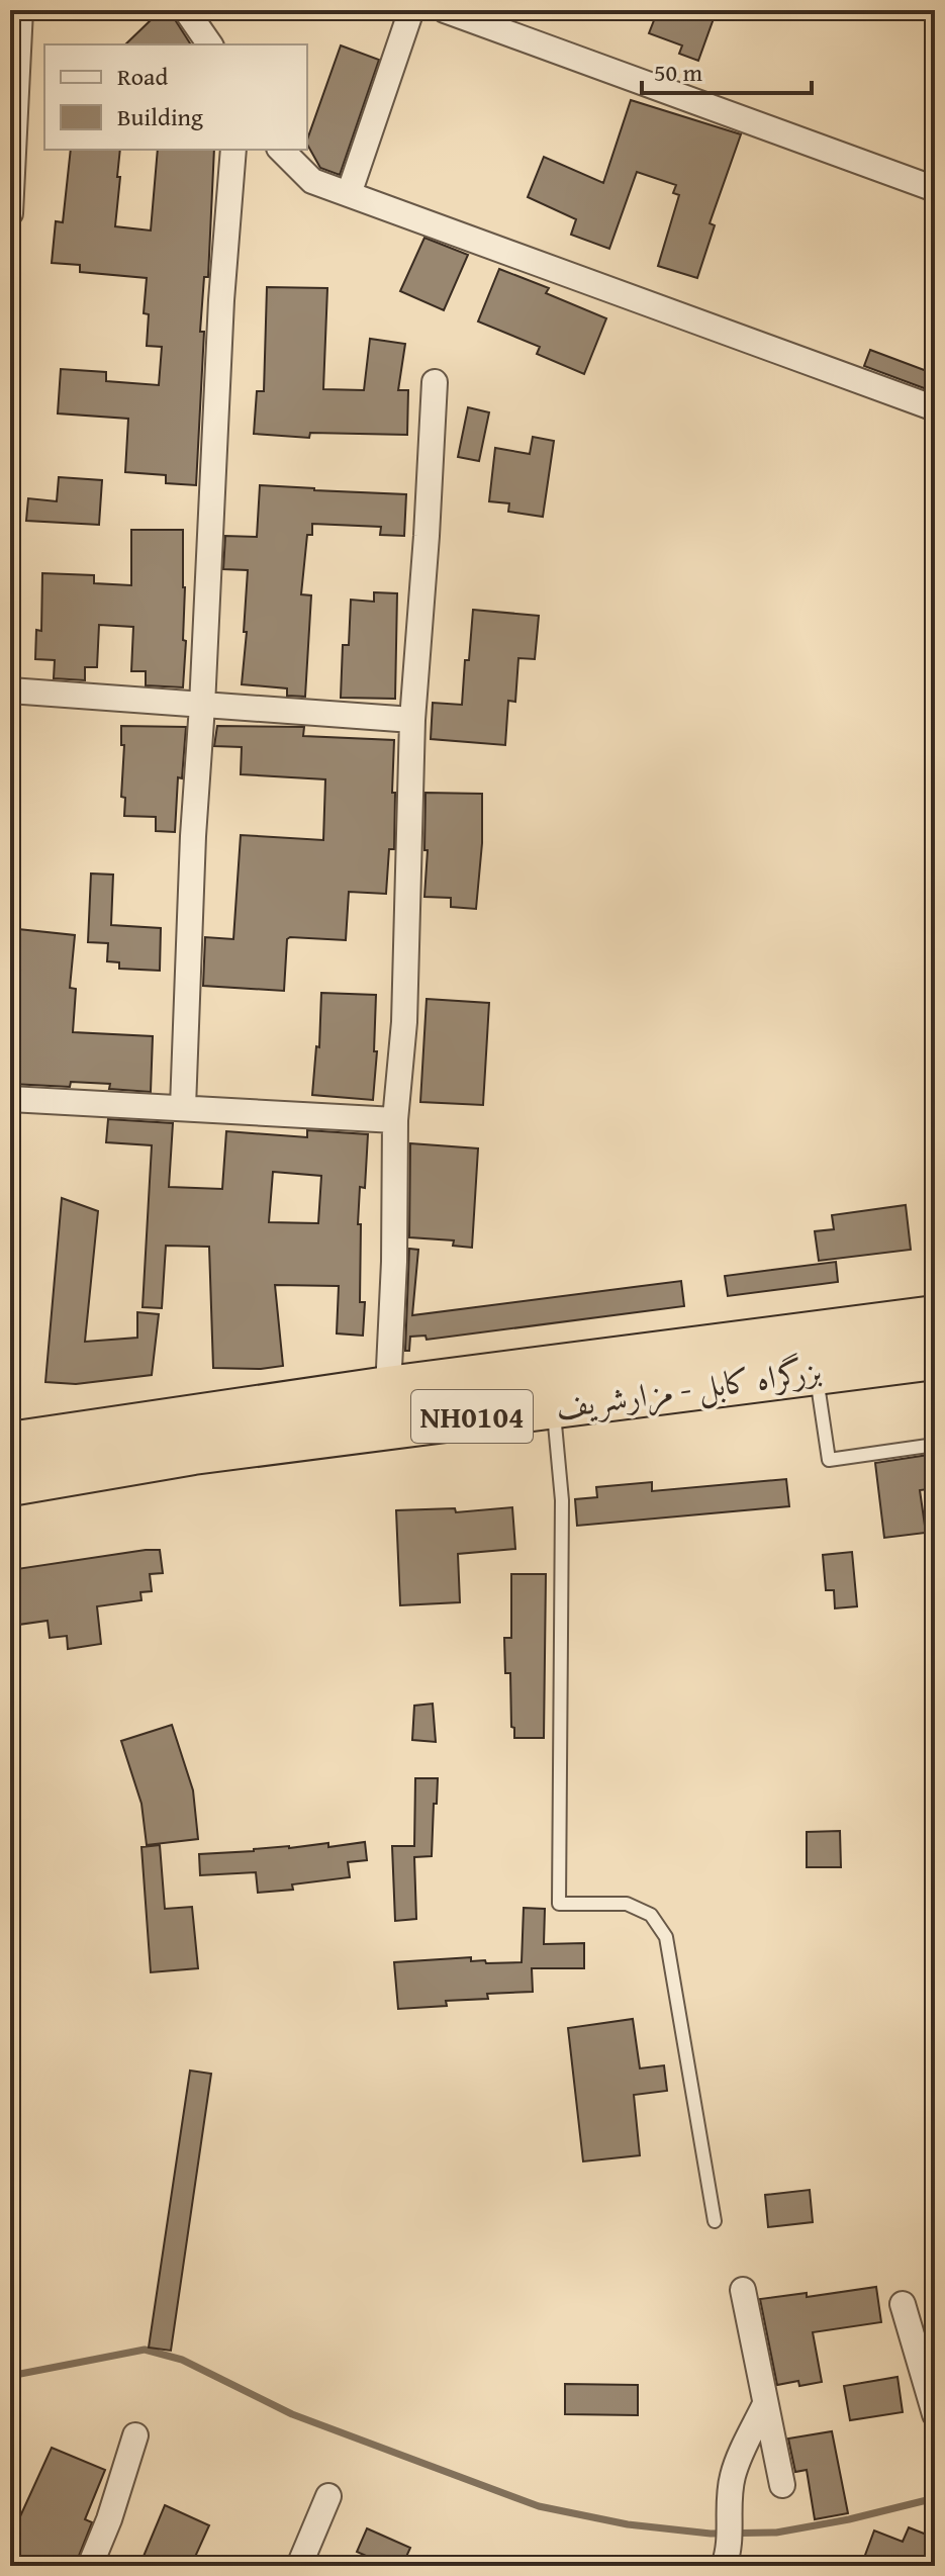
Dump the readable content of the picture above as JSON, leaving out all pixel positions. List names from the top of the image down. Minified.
{"streets":{"highway":["بزرگراه کابل - مزارشریف","NH0104"]},"legend":["Road","Building"],"scale_bar":"50 m"}
